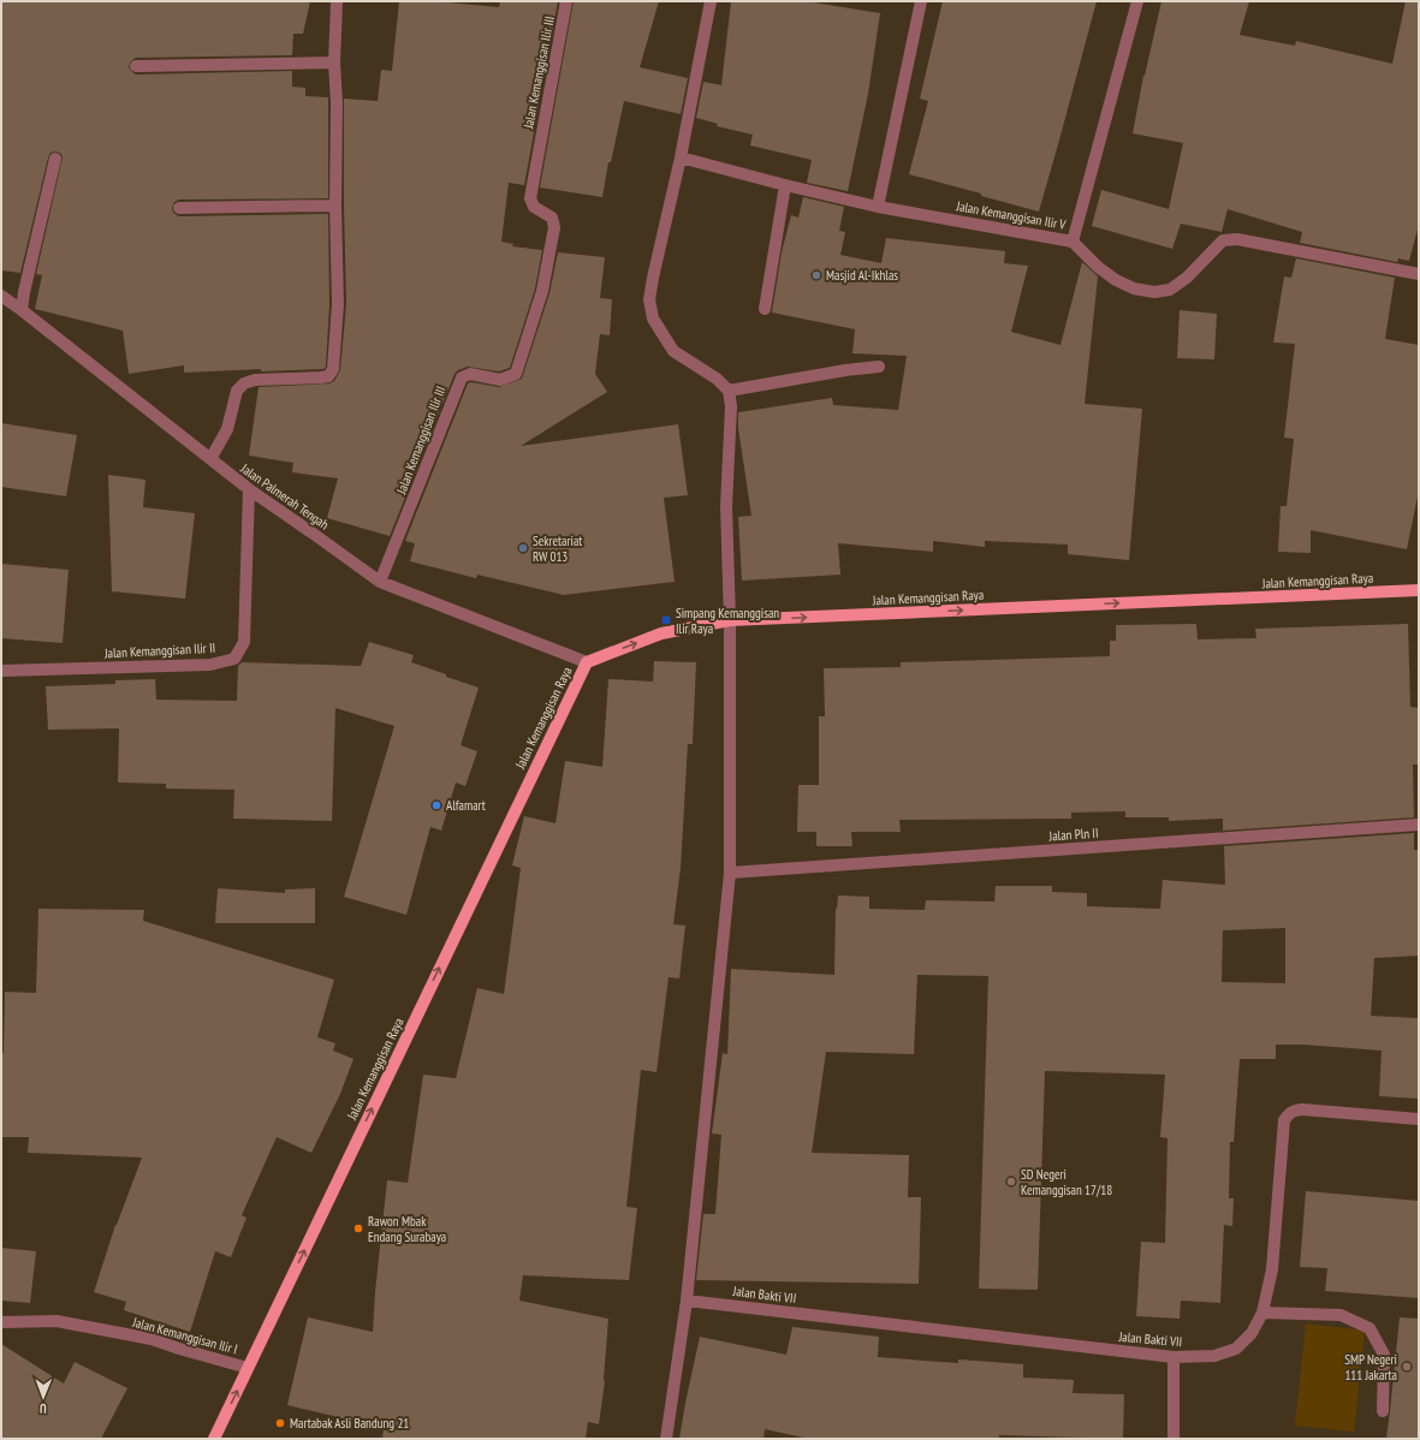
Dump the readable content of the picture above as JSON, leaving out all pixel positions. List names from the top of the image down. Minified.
{"streets":{"main road":["Jalan Kemanggisan Raya"],"street":["Jalan Kemanggisan Ilir III","Jalan Kemanggisan Ilir V","Jalan Palmerah Tengah","Jalan Kemanggisan Ilir II","Jalan Pln II","Jalan Bakti VII","Jalan Kemanggisan Ilir I"]},"crossings":[["Jalan Kemanggisan Ilir III","Jalan Palmerah Tengah"],["Jalan Palmerah Tengah","Jalan Kemanggisan Raya"],["Jalan Palmerah Tengah","Jalan Kemanggisan Ilir II"],["Jalan Kemanggisan Raya","Jalan Kemanggisan Ilir I"]],"one_way":["Jalan Kemanggisan Raya"],"places":{"other":["Masjid Al-Ikhlas","Sekretariat RW 013","Alfamart","SD Negeri Kemanggisan 17/18","Rawon Mbak Endang Surabaya","SMP Negeri 111 Jakarta","Martabak Asli Bandung 21"],"transit":["Simpang Kemanggisan Ilir Raya"]},"north":"bottom"}
